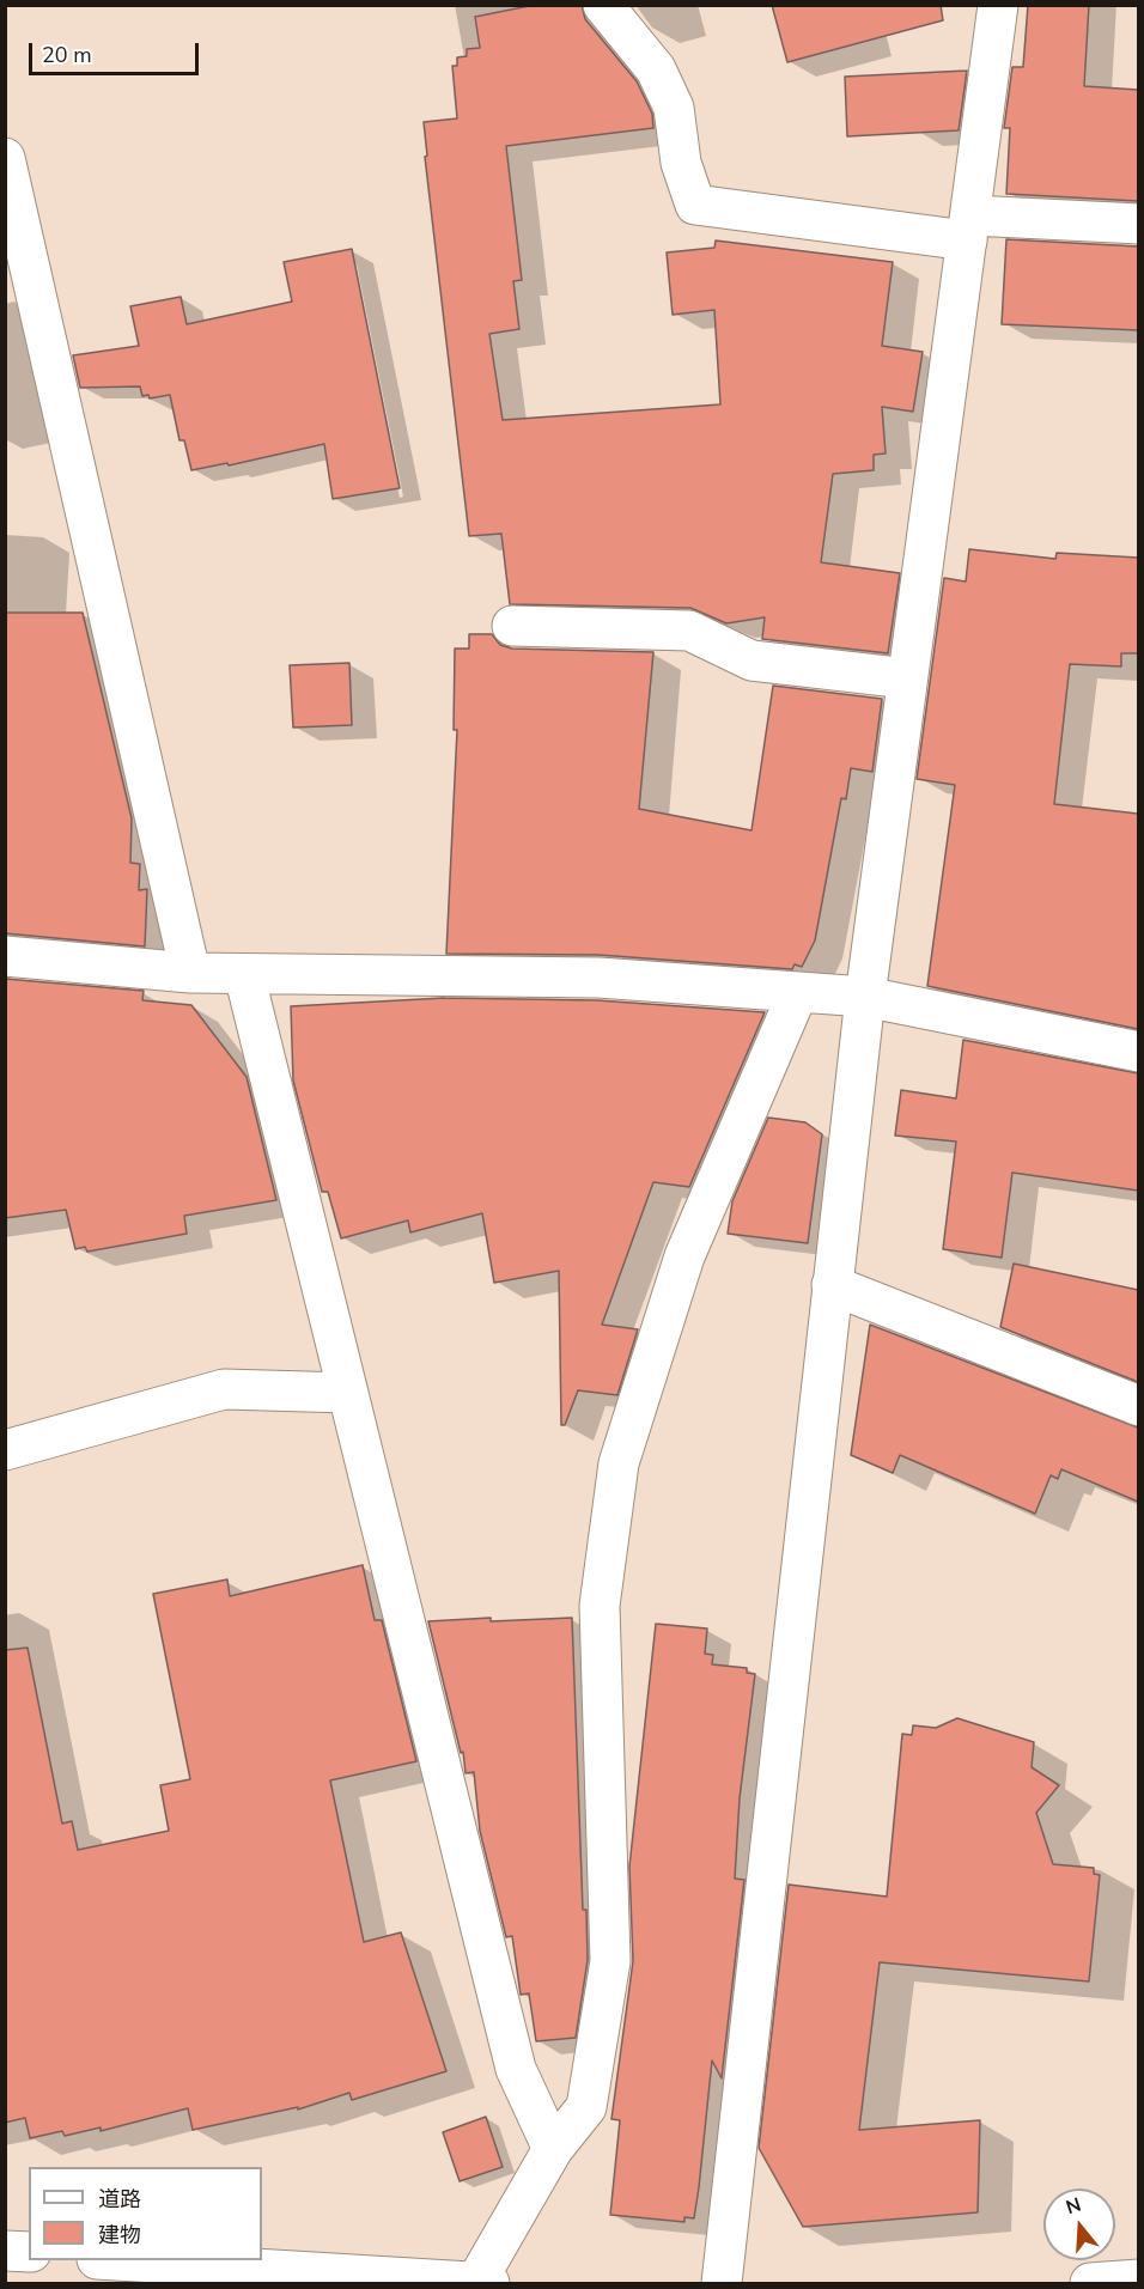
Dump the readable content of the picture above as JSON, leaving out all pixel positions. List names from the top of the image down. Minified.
{"legend":["道路","建物"],"scale_bar":"20 m","north":"top"}
